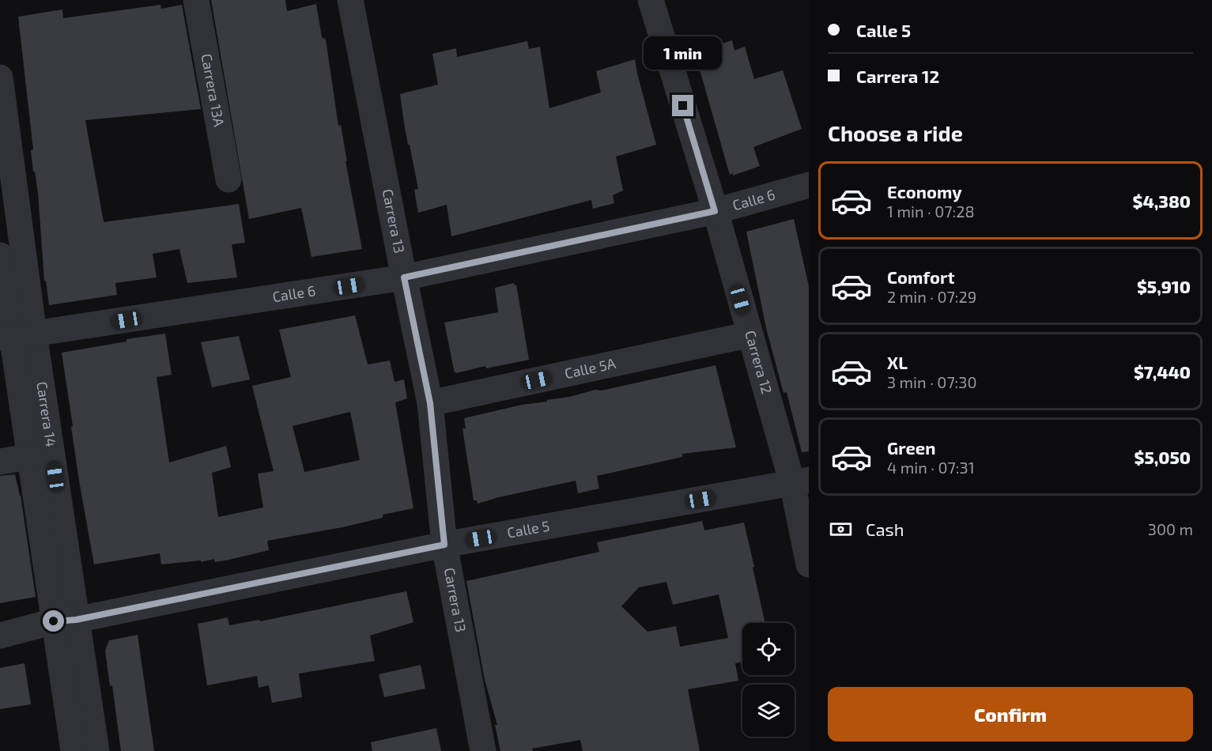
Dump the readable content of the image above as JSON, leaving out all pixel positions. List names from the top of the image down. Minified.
{"streets":{"street":["Carrera 13A","Calle 6","Carrera 13","Carrera 12","Calle 5A","Carrera 14","Calle 5"]},"crossings":[["Calle 6","Carrera 13"],["Calle 6","Carrera 12"],["Calle 6","Carrera 14"],["Carrera 13","Calle 5A"],["Carrera 13","Calle 5"],["Carrera 12","Calle 5A"],["Carrera 12","Calle 5"],["Carrera 14","Calle 5"]],"page":{"banner":["Calle 5","Carrera 12"],"bubble":"1 min","heading":"Choose a ride","list":[{"name":"Economy","note":"1 min · 07:28","value":"$4,380"},{"name":"Comfort","note":"2 min · 07:29","value":"$5,910"},{"name":"XL","note":"3 min · 07:30","value":"$7,440"},{"name":"Green","note":"4 min · 07:31","value":"$5,050"}],"pay":["Cash","300 m"],"buttons":"Confirm"}}
